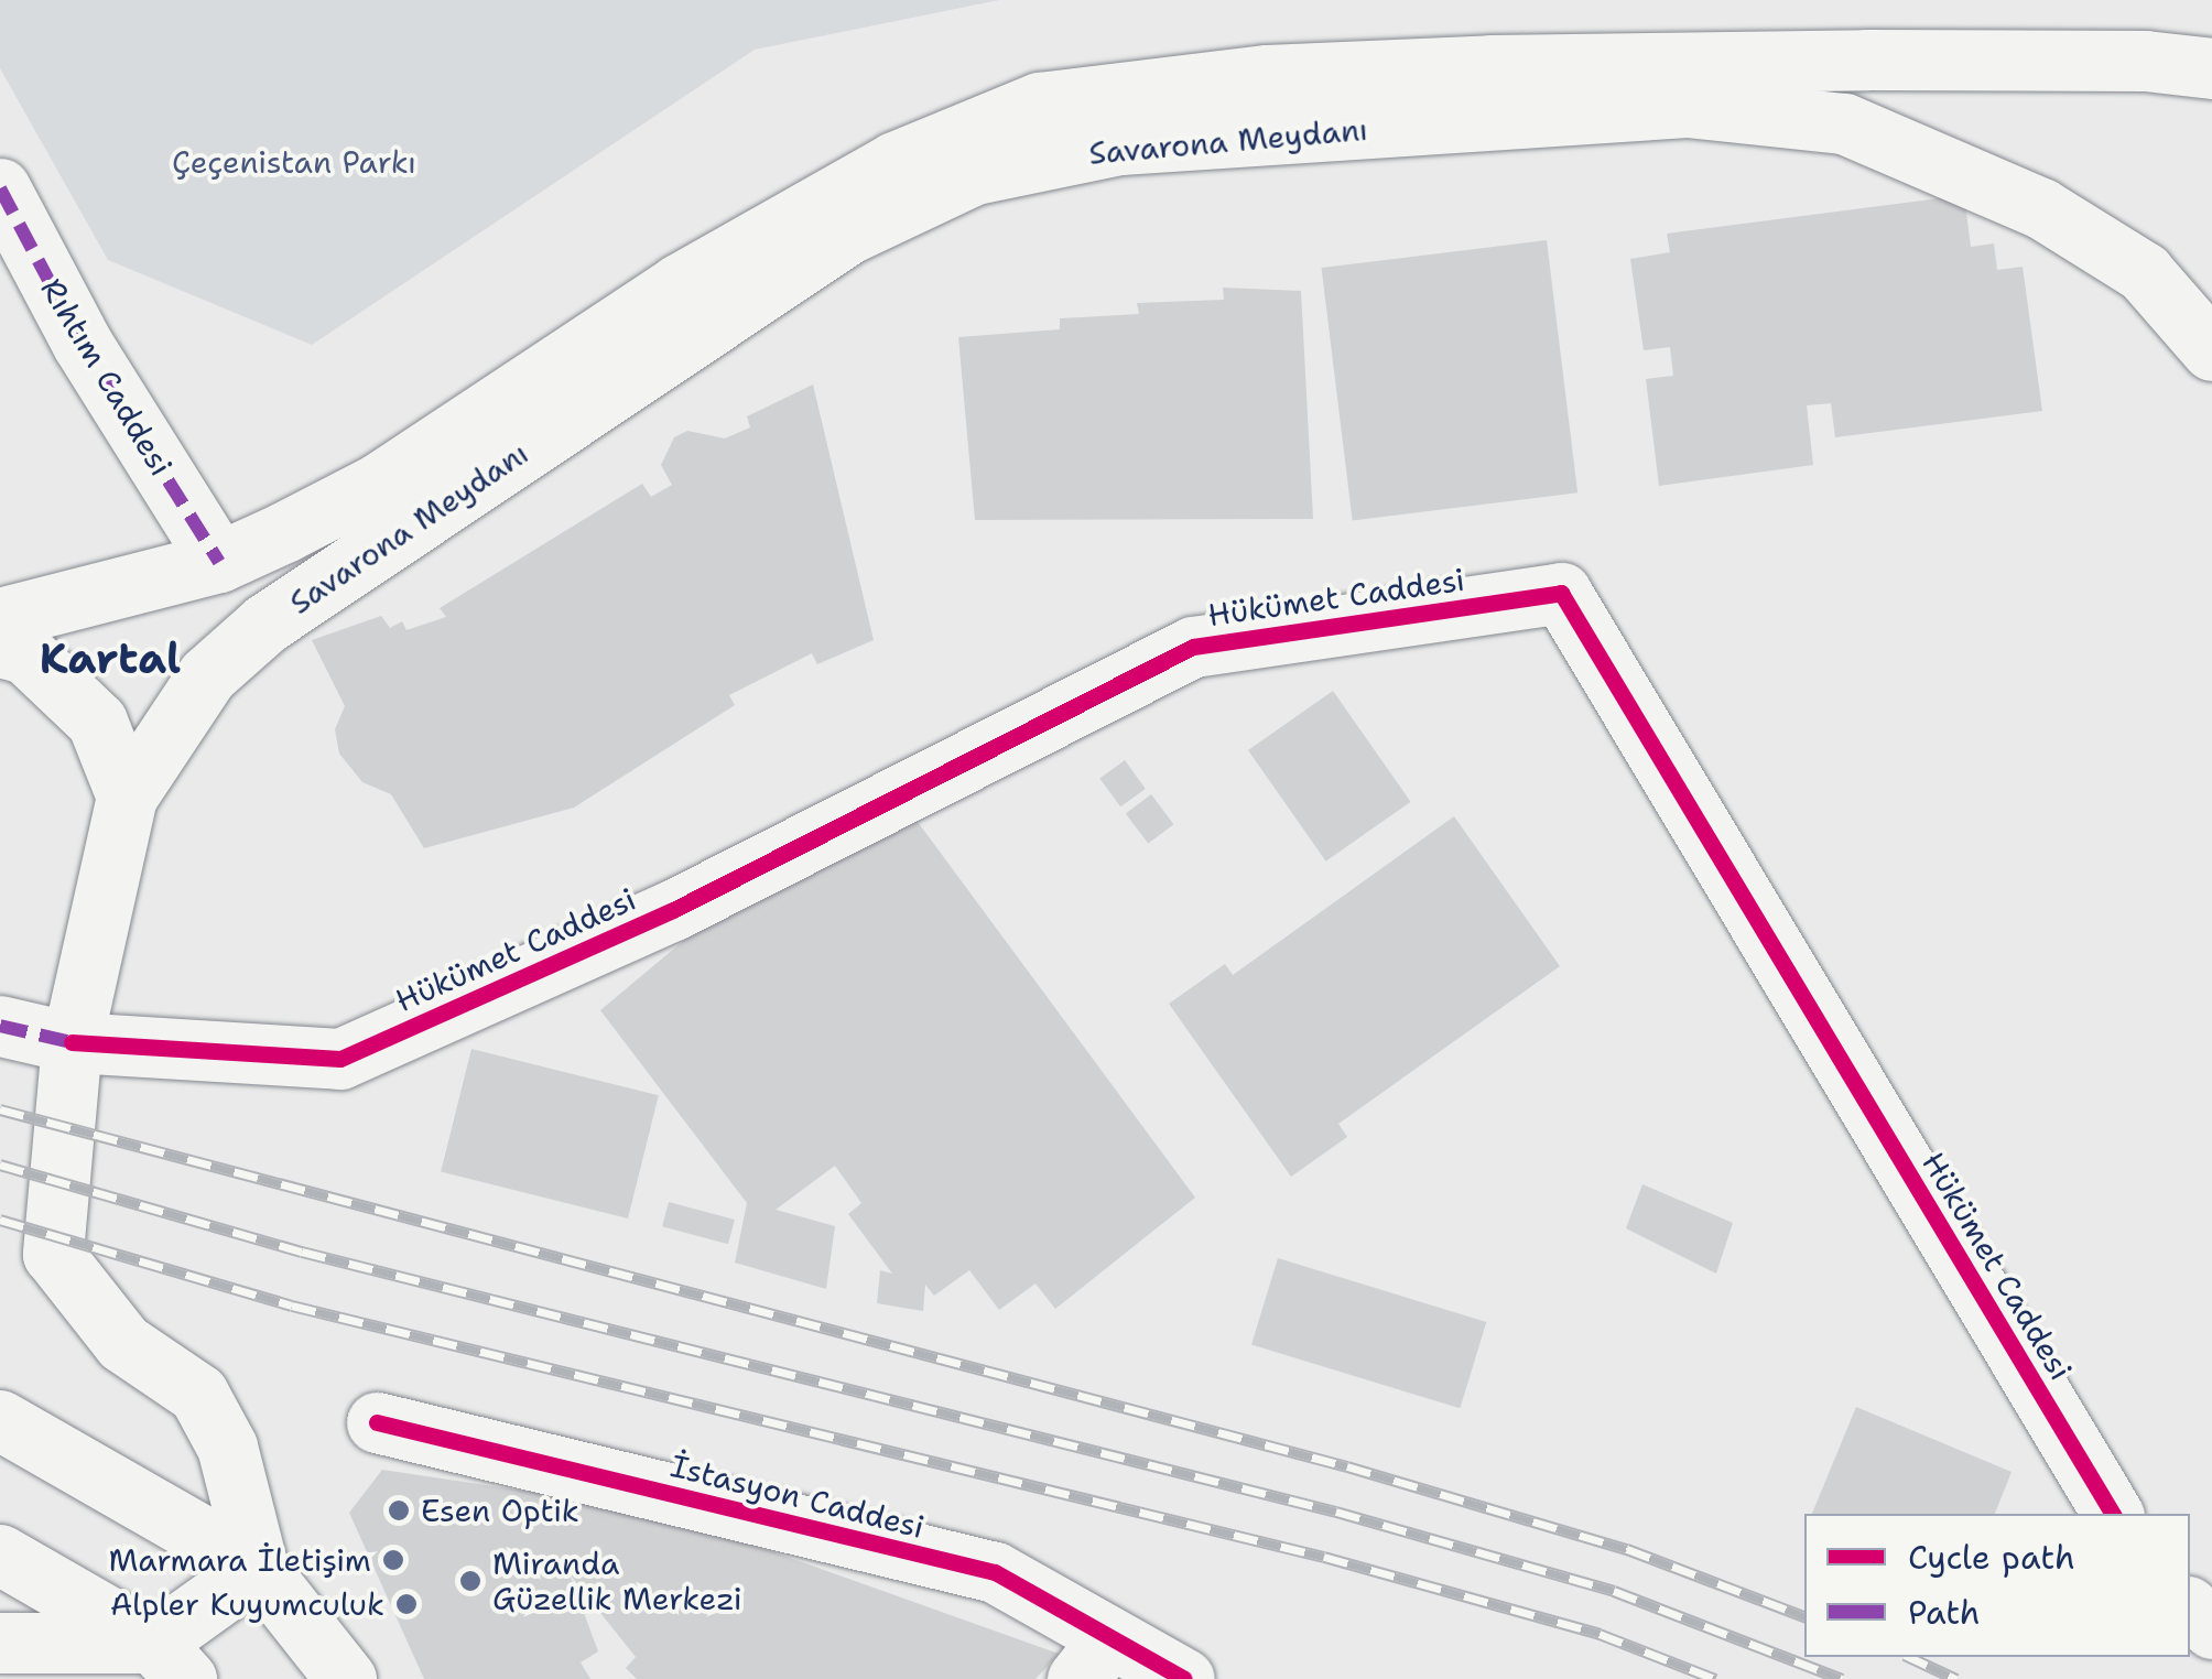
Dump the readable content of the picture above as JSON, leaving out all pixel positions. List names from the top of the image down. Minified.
{"streets":{"main road":["Savarona Meydanı","Rıhtım Caddesi","Hükümet Caddesi","İstasyon Caddesi"]},"crossings":[["Savarona Meydanı","Rıhtım Caddesi"]],"districts":["Kartal"],"parks":["Çeçenistan Parkı"],"places":["Esen Optik","Marmara İletişim","Miranda Güzellik Merkezi","Alpler Kuyumculuk"],"legend":["Cycle path","Path"]}
